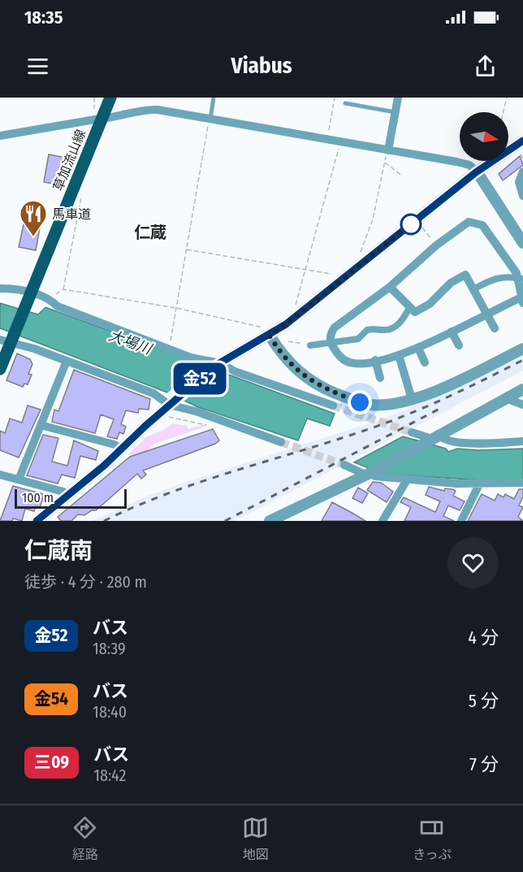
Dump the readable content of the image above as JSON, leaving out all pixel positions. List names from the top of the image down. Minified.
{"streets":{"main road":["草加流山線"]},"districts":["仁蔵"],"water":["大場川"],"places":{"restaurant":["馬車道"]},"lines":["bus line 金52"],"scale_bar":"100 m","north":"right","page":{"status":"18:35","header":"Viabus","on_map":"金52","scale":"100 m","heading":["仁蔵南","徒歩 · 4 分 · 280 m"],"list":[{"mark":"金52","name":"バス","note":"18:39","value":"4 分"},{"mark":"金54","name":"バス","note":"18:40","value":"5 分"},{"mark":"三09","name":"バス","note":"18:42","value":"7 分"}],"tabs":["経路","地図","きっぷ"]}}
